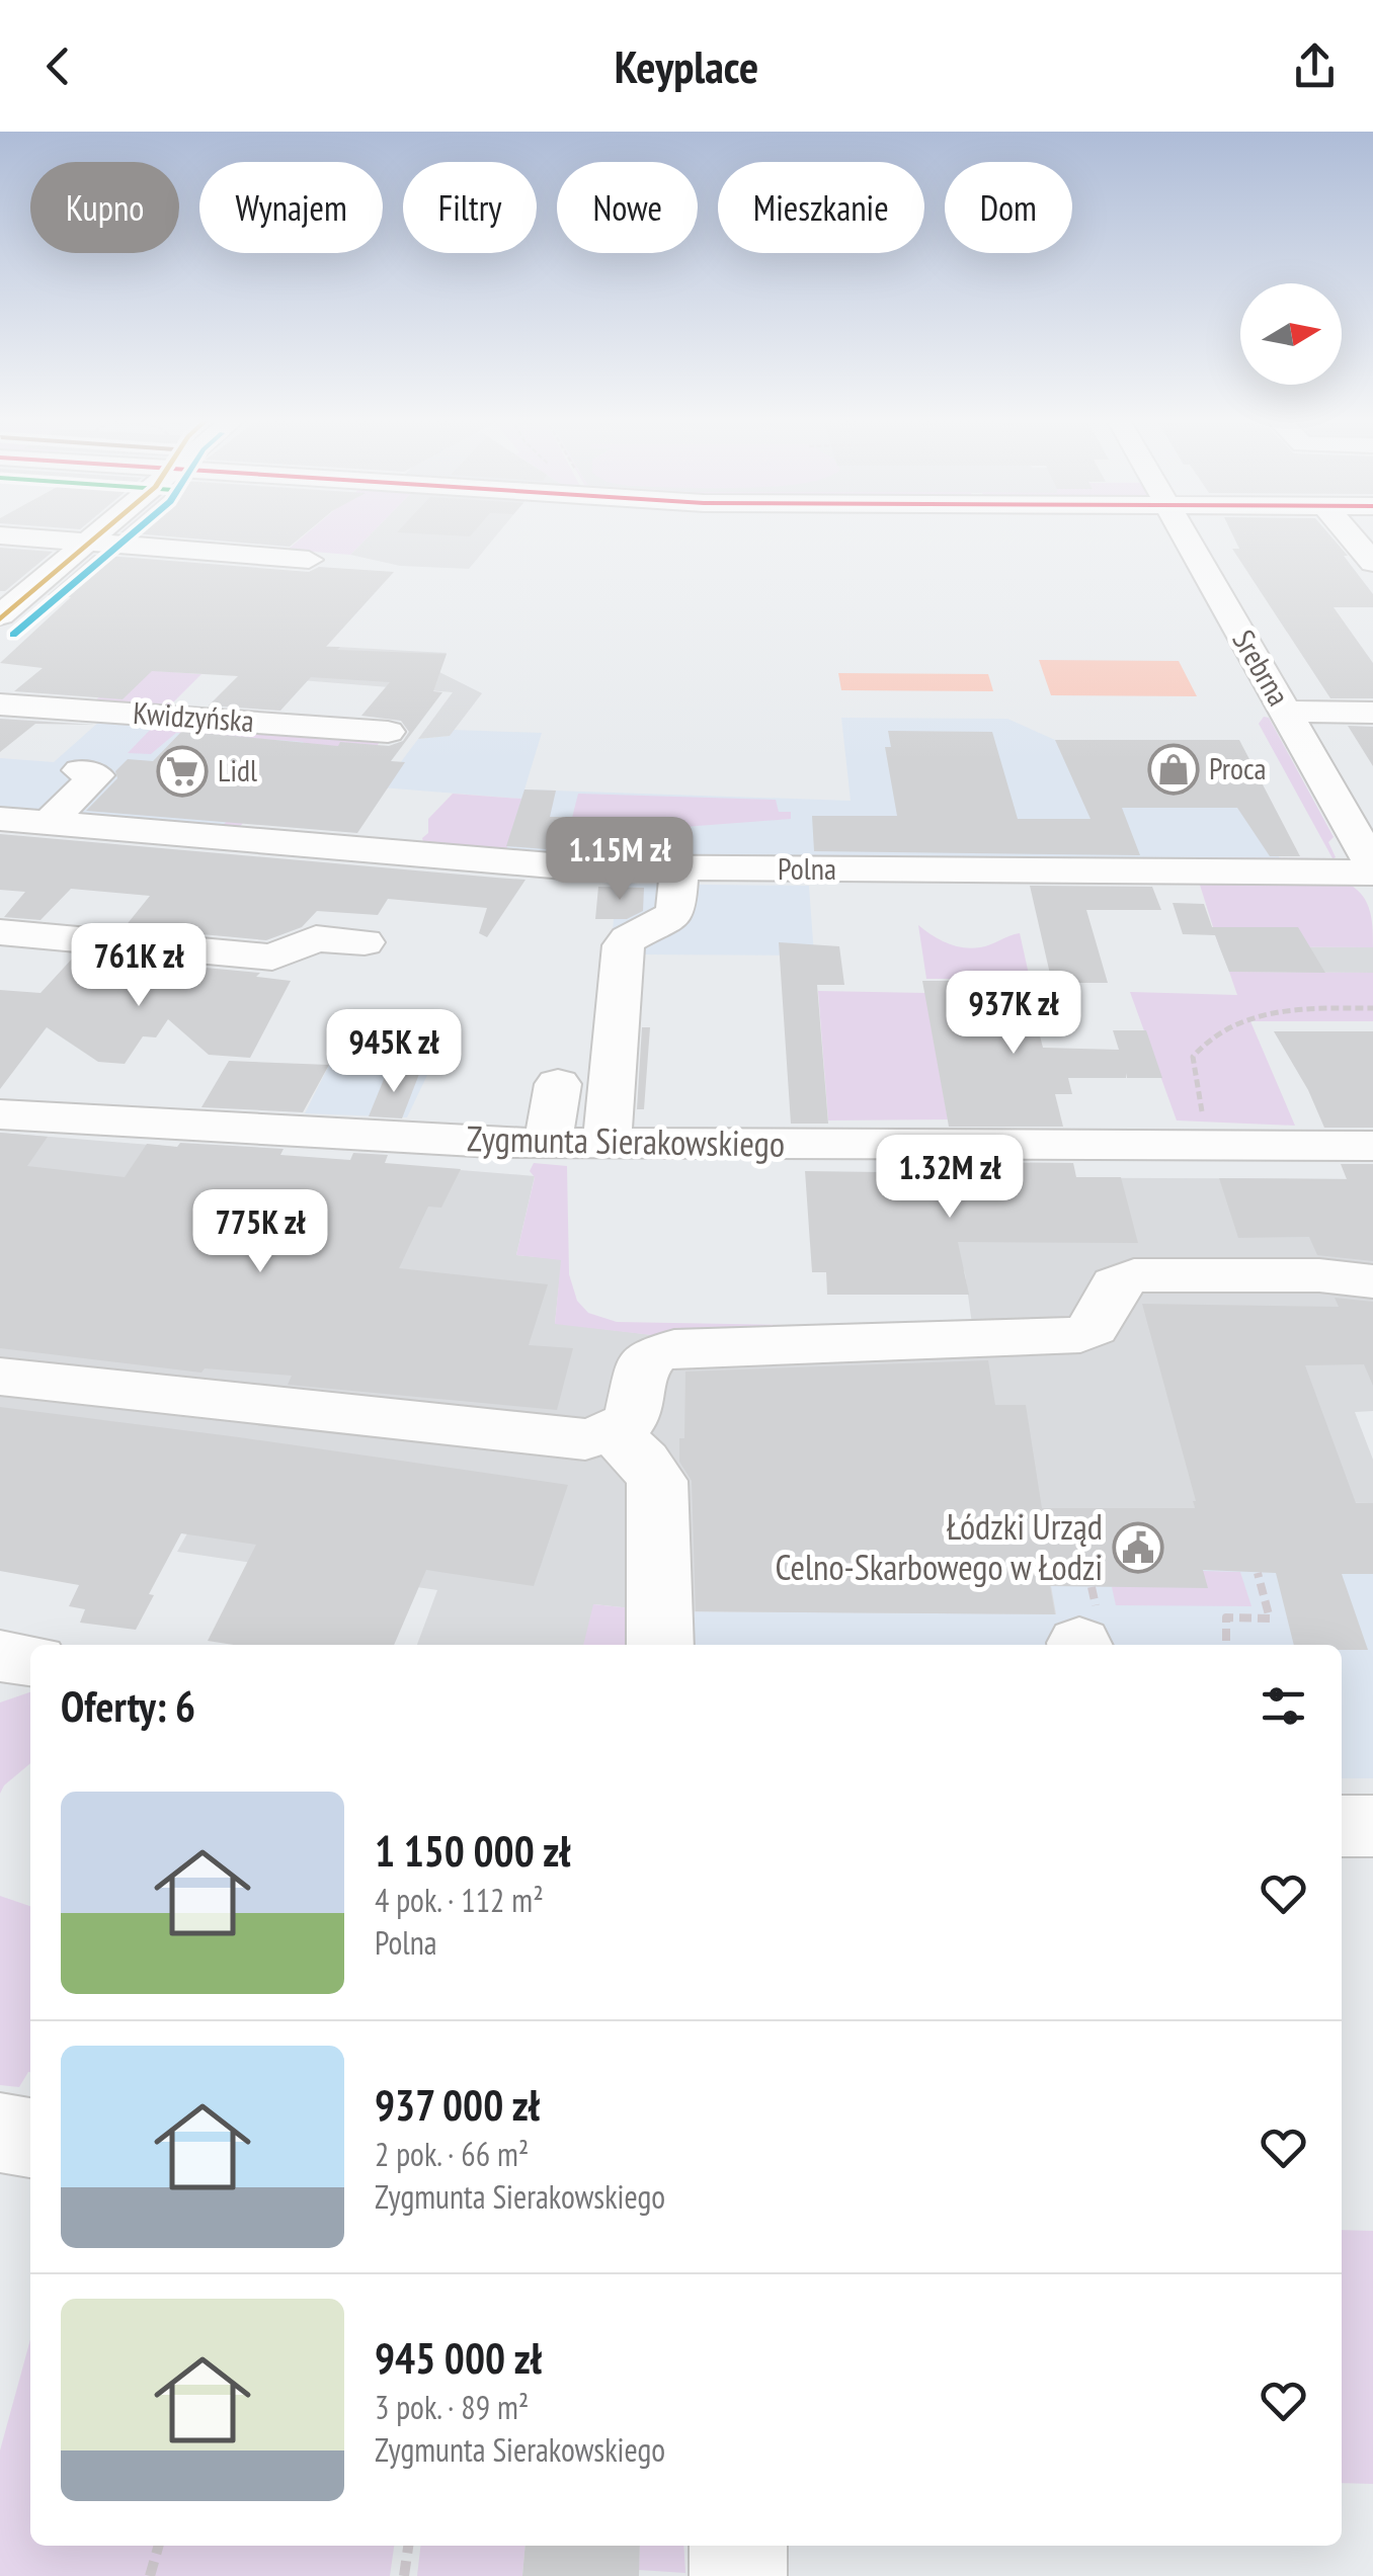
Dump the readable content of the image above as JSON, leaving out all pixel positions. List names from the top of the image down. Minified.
{"streets":{"street":["Srebrna","Kwidzyńska","Polna","Zygmunta Sierakowskiego"]},"crossings":[["Srebrna","Polna"]],"places":{"shop":["Proca"],"supermarket":["Lidl"],"public building":["Łódzki Urząd Celno-Skarbowego w Łodzi"]},"lines":["tram line 2"],"north":"right","page":{"header":"Keyplace","chip":["Kupno","Wynajem","Filtry","Nowe","Mieszkanie","Dom"],"price":["1.15M zł","761K zł","937K zł","945K zł","1.32M zł","775K zł"],"heading":"Oferty: 6","list":[{"name":"1 150 000 zł","note":"4 pok. · 112 m² · Polna"},{"name":"937 000 zł","note":"2 pok. · 66 m² · Zygmunta Sierakowskiego"},{"name":"945 000 zł","note":"3 pok. · 89 m² · Zygmunta Sierakowskiego"}]}}
